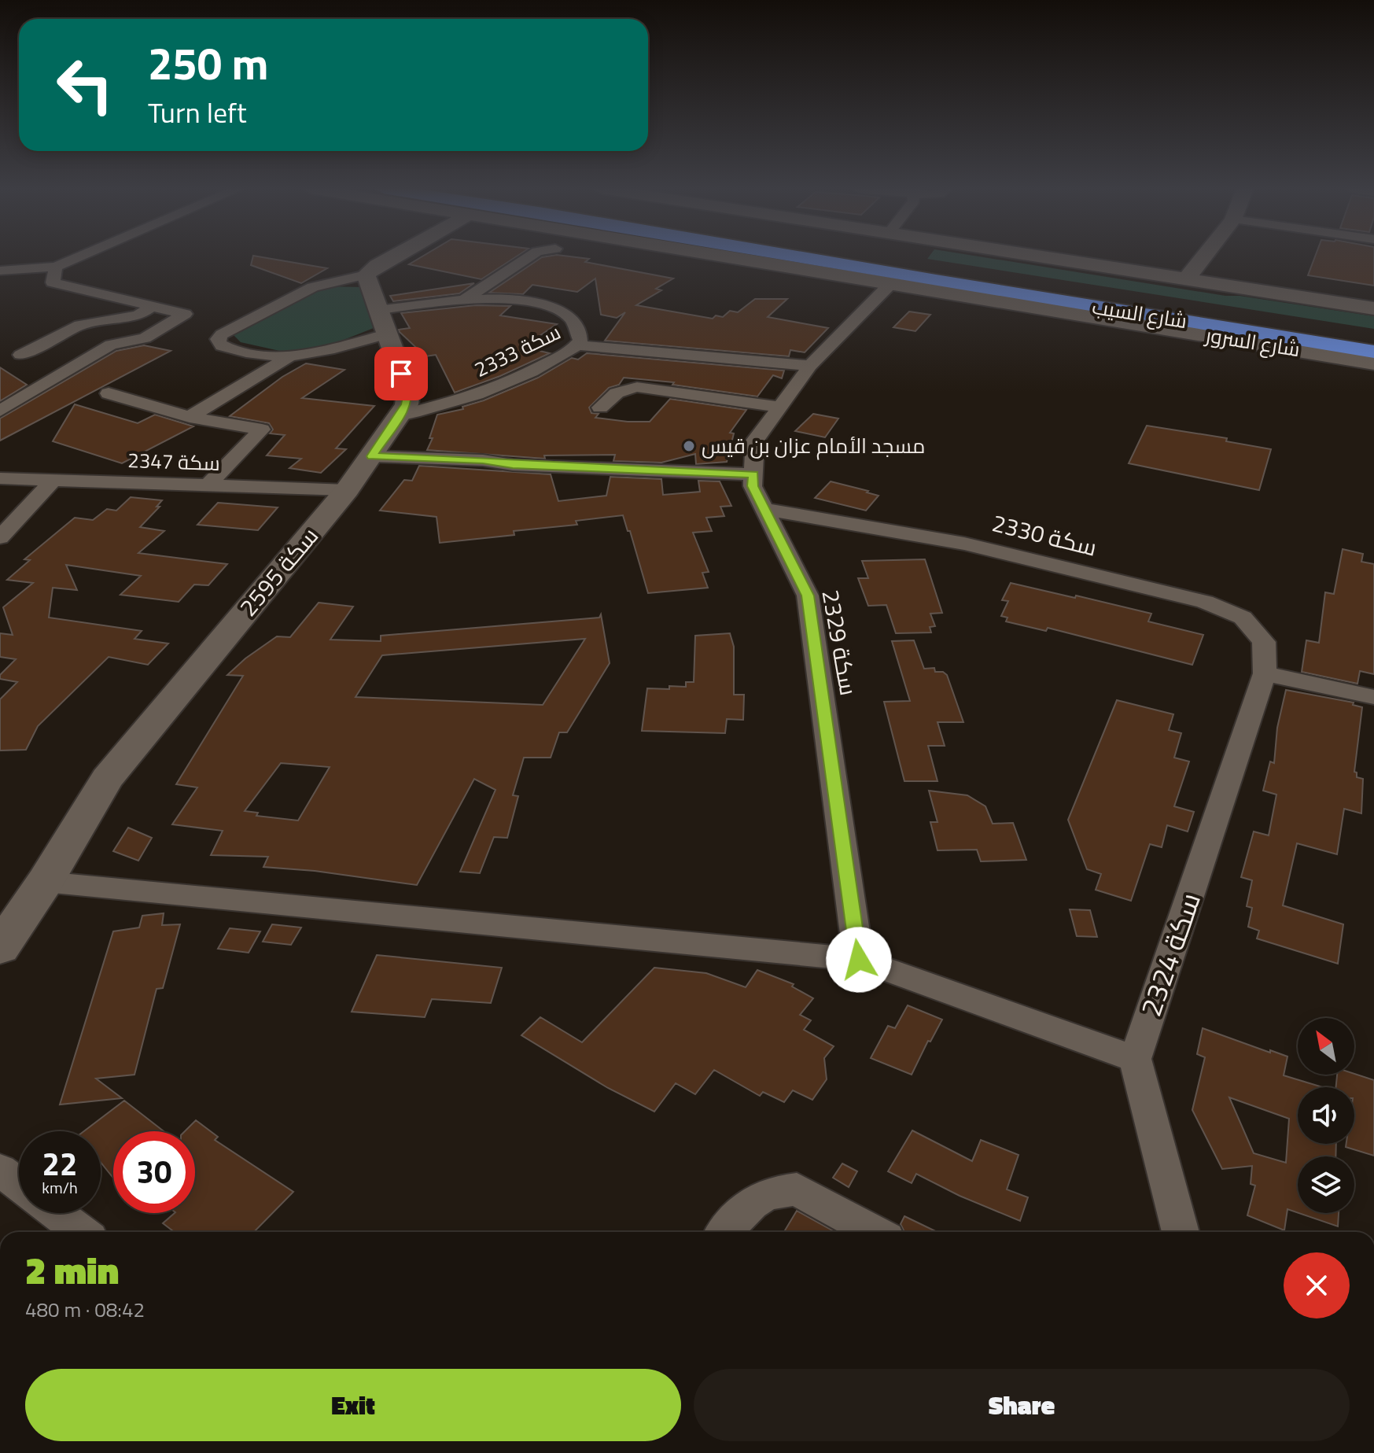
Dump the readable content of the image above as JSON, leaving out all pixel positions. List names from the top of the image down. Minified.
{"streets":{"highway":["شارع السيب"],"street":["شارع السرور","سكة 2333","سكة 2347","سكة 2330","سكة 2595","سكة 2329","سكة 2324"]},"crossings":[["شارع السرور","سكة 2329"],["سكة 2333","سكة 2595"],["سكة 2347","سكة 2595"],["سكة 2330","سكة 2329"],["سكة 2330","سكة 2324"]],"places":["مسجد الأمام عزان بن قيس"],"north":"top left","page":{"turn":["250 m","Turn left"],"speed":"22 km/h","limit":"30","heading":["2 min","480 m · 08:42"],"buttons":["Exit","Share"]}}
